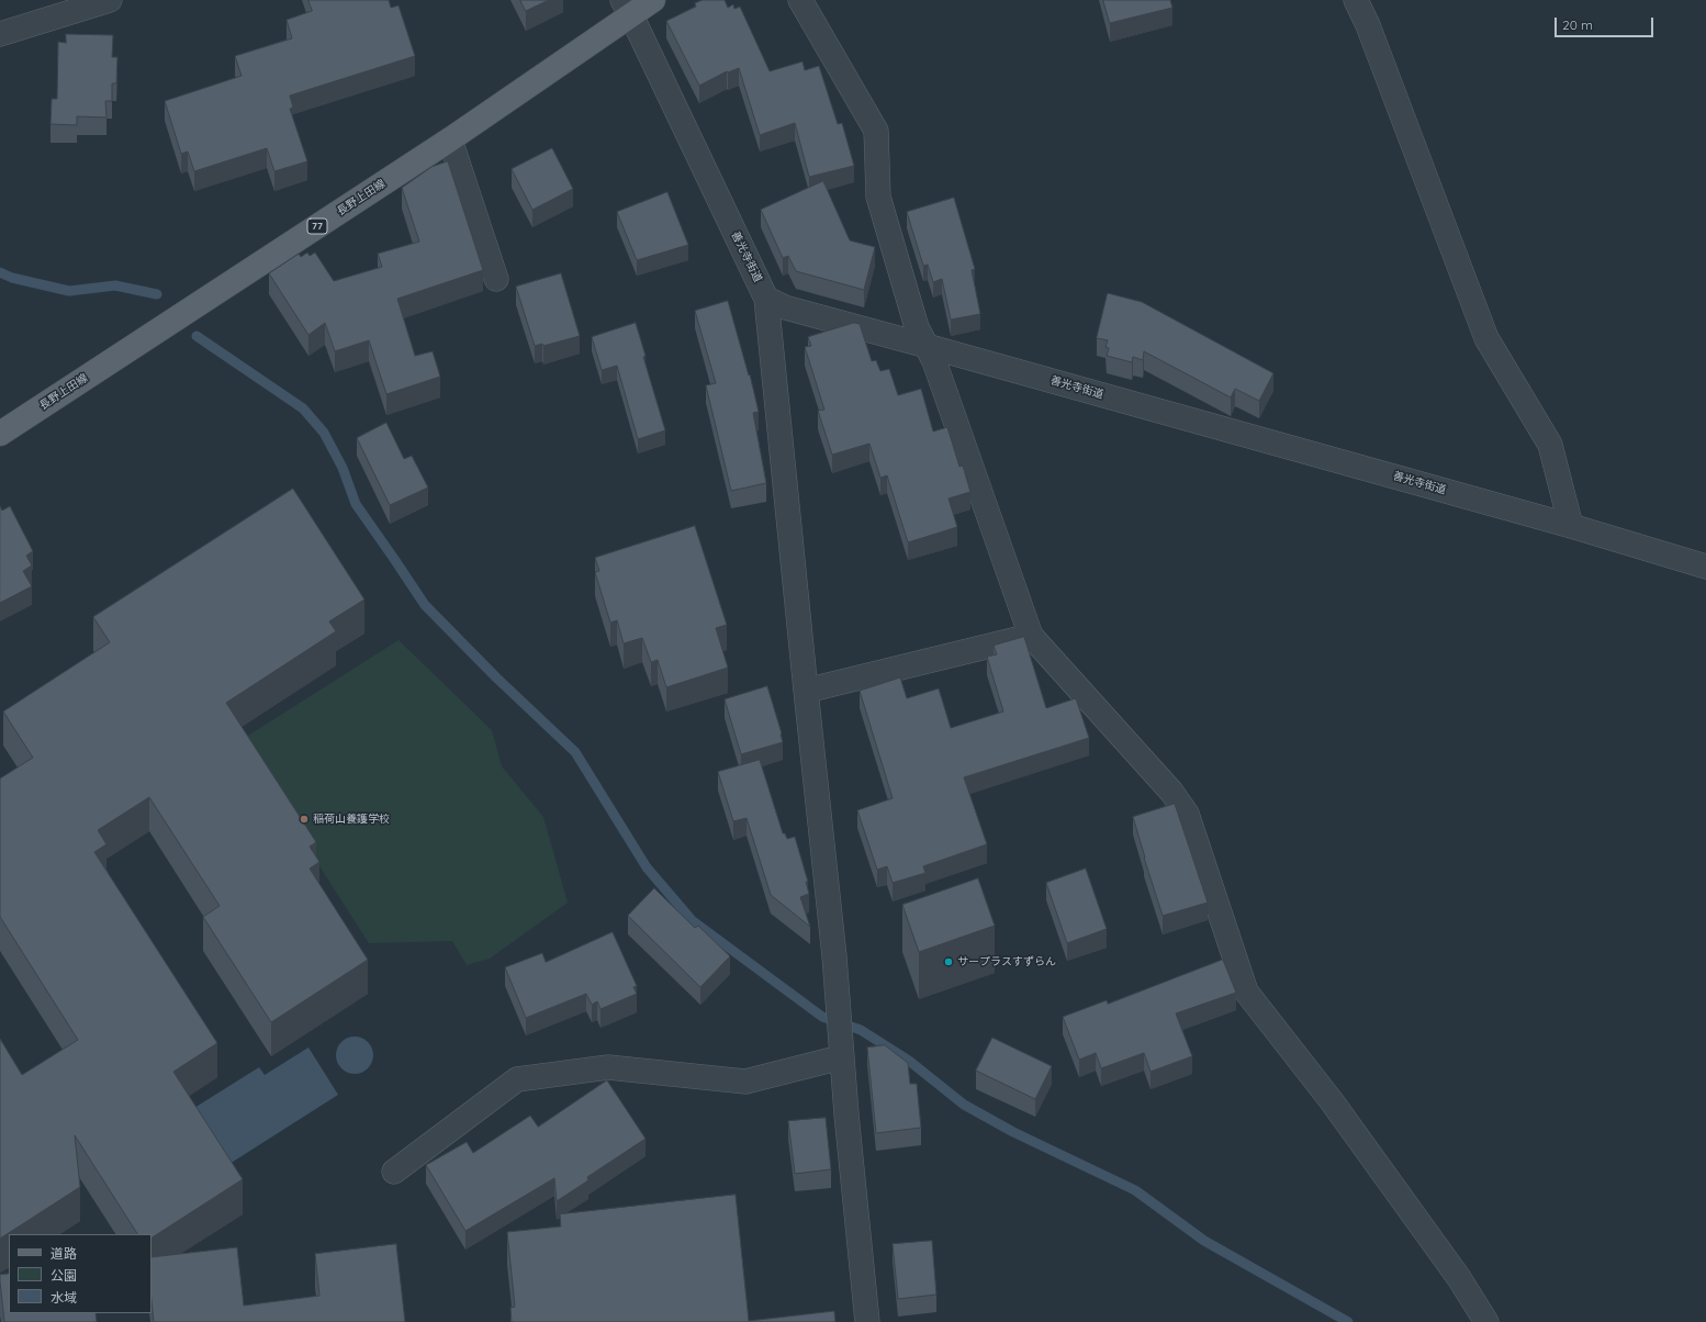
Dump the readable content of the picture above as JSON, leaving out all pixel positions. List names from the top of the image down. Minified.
{"streets":{"main road":["長野上田線","77"],"street":["善光寺街道"]},"crossings":[["長野上田線","善光寺街道"]],"places":["稲荷山養護学校","サープラスすずらん"],"legend":["道路","公園","水域"],"scale_bar":"20 m"}
